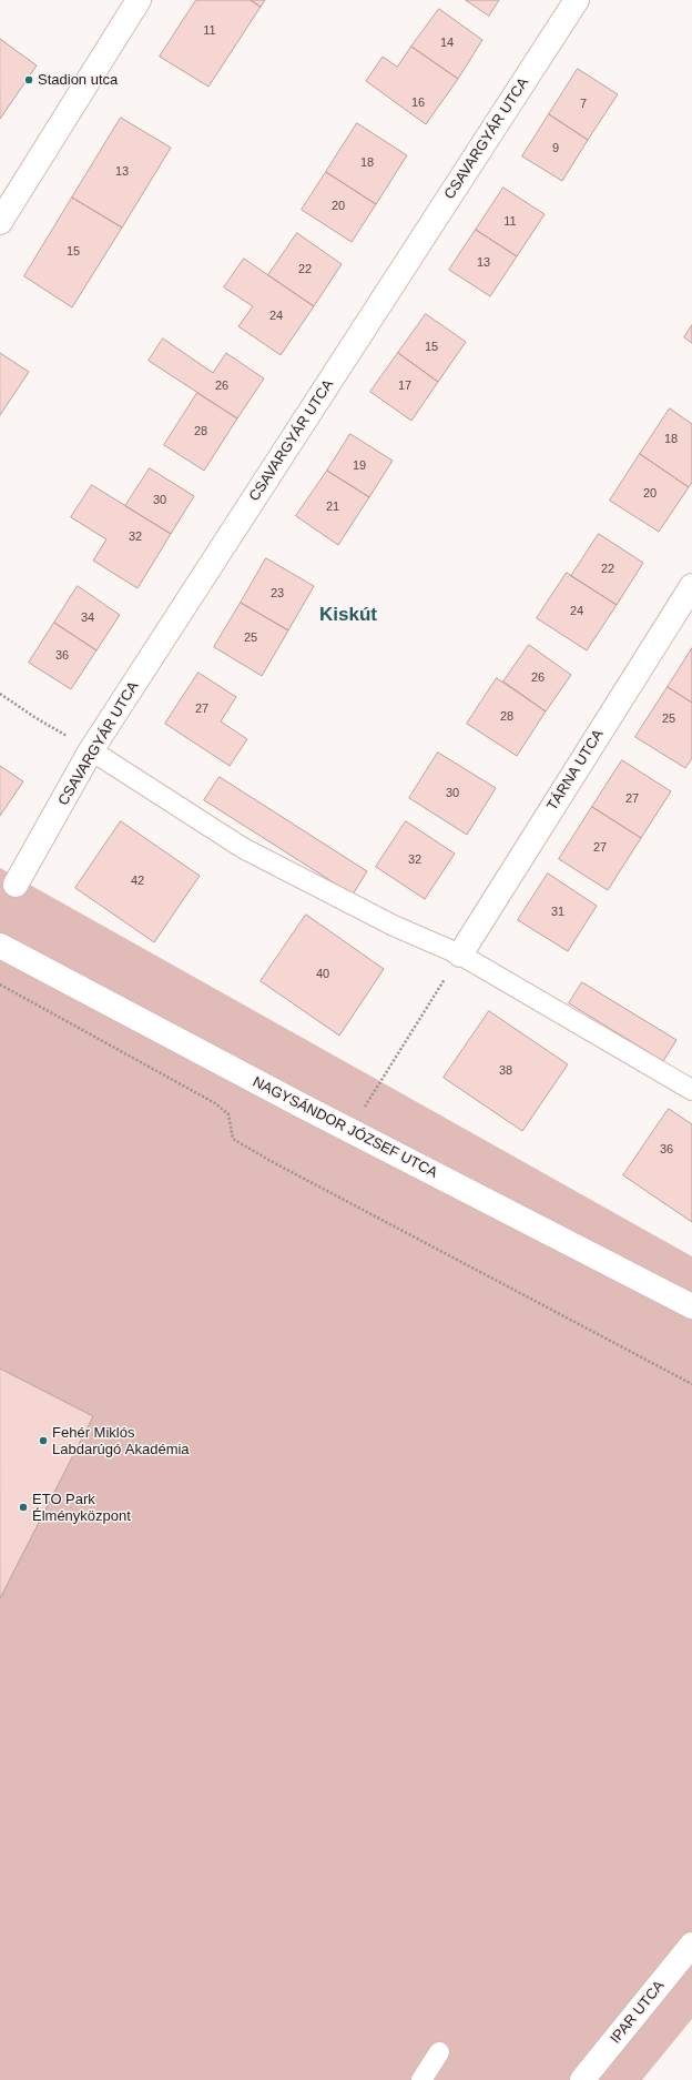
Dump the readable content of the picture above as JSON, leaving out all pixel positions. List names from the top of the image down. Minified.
{"streets":{"street":["CSAVARGYÁR UTCA","TÁRNA UTCA","NAGYSÁNDOR JÓZSEF UTCA","IPAR UTCA"]},"districts":["Kiskút"],"places":["Stadion utca","Fehér Miklós Labdarúgó Akadémia","ETO Park Élményközpont"],"house_numbers":["11","14","16","7","9","18","13","20","11","15","13","22","24","15","26","17","28","18","19","20","30","21","32","22","23","24","34","25","36","26","27","28","25","30","27","27","32","42","31","40","38","36"]}
